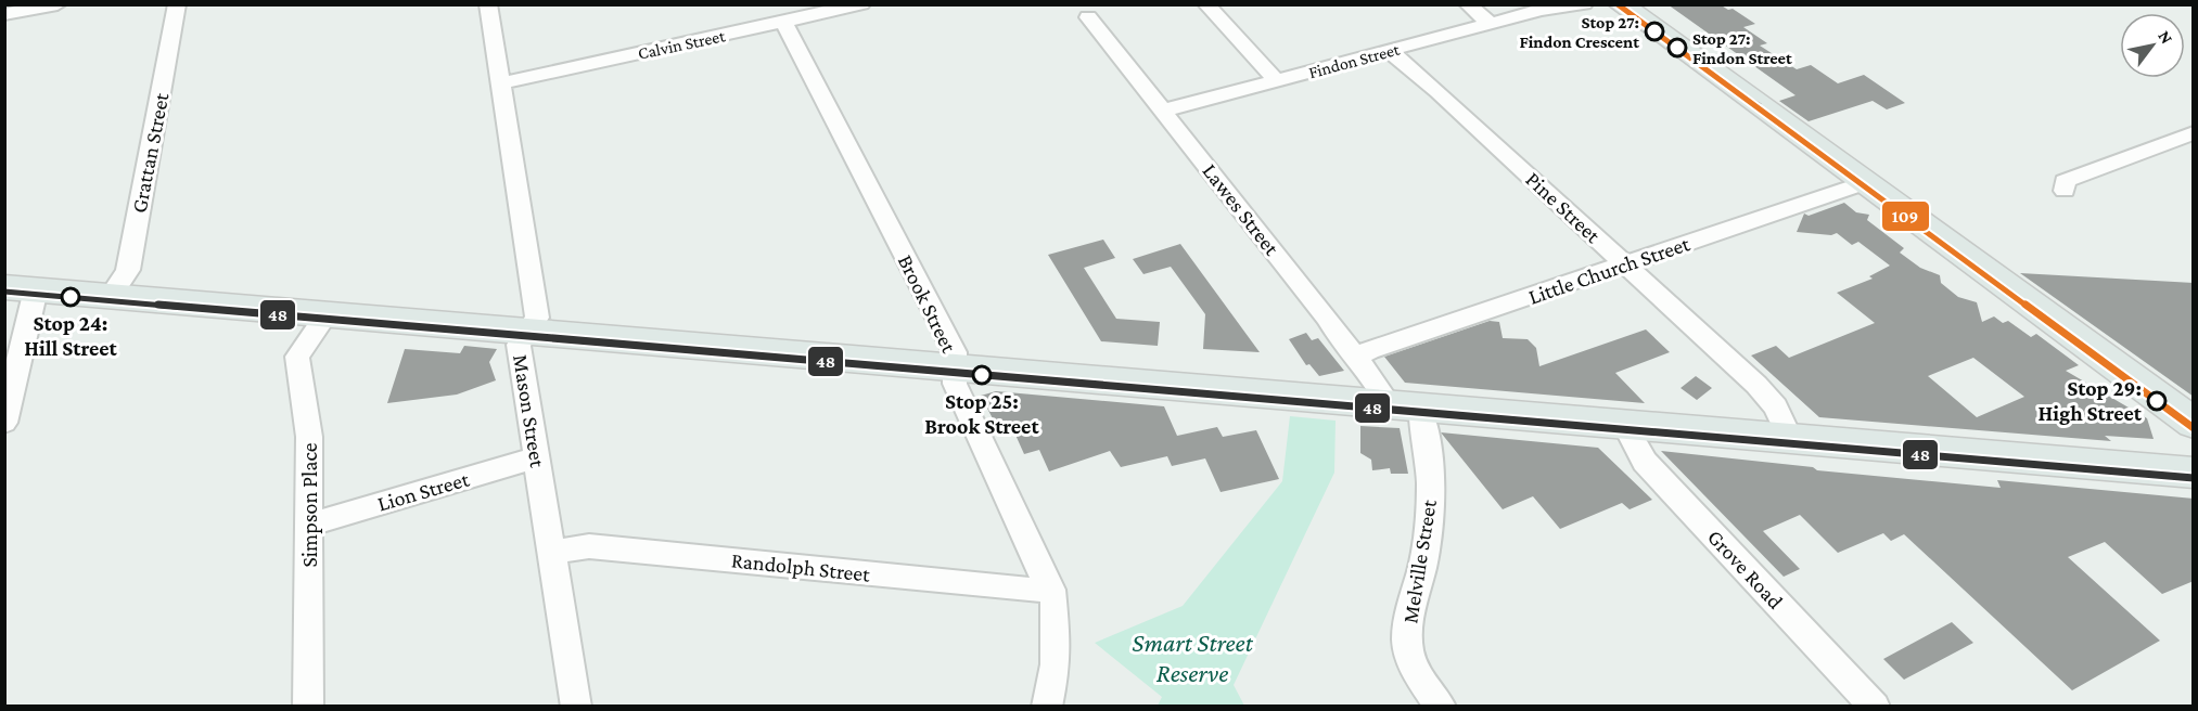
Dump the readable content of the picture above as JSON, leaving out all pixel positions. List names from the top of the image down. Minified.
{"streets":{"street":["Calvin Street","Findon Street","Grattan Street","Pine Street","Lawes Street","Little Church Street","Brook Street","Mason Street","Lion Street","Simpson Place","Melville Street","Randolph Street","Grove Road"]},"crossings":[["Calvin Street","Brook Street"],["Calvin Street","Mason Street"],["Findon Street","Pine Street"],["Findon Street","Lawes Street"],["Pine Street","Little Church Street"],["Lawes Street","Little Church Street"],["Lawes Street","Melville Street"],["Brook Street","Randolph Street"],["Mason Street","Lion Street"],["Mason Street","Randolph Street"],["Lion Street","Simpson Place"]],"parks":["Smart Street Reserve"],"places":["Stop 27: Findon Crescent","Stop 27: Findon Street","Stop 24: Hill Street","Stop 25: Brook Street","Stop 29: High Street"],"lines":["transit line 109","transit line 48"],"north":"top right"}
